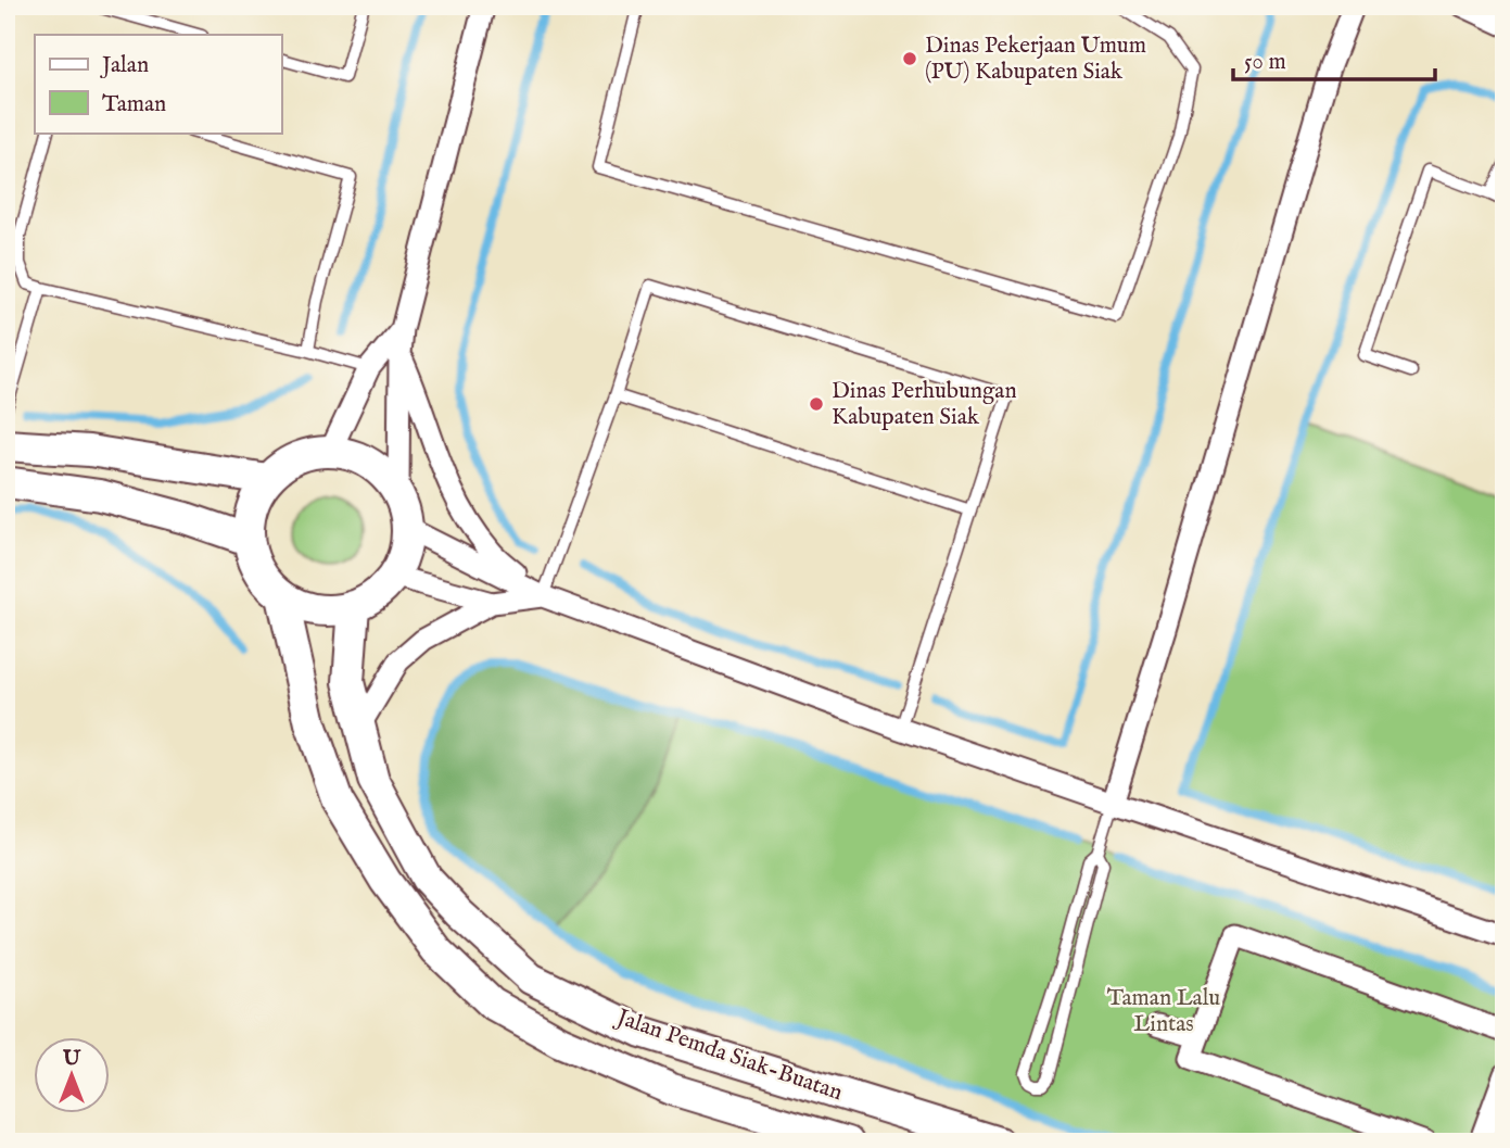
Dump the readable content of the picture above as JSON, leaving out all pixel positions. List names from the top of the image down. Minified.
{"streets":{"main road":["Jalan Pemda Siak-Buatan"]},"parks":["Taman Lalu Lintas"],"places":["Dinas Pekerjaan Umum (PU) Kabupaten Siak","Dinas Perhubungan Kabupaten Siak"],"legend":["Jalan","Taman"],"scale_bar":"50 m","north":"top"}
